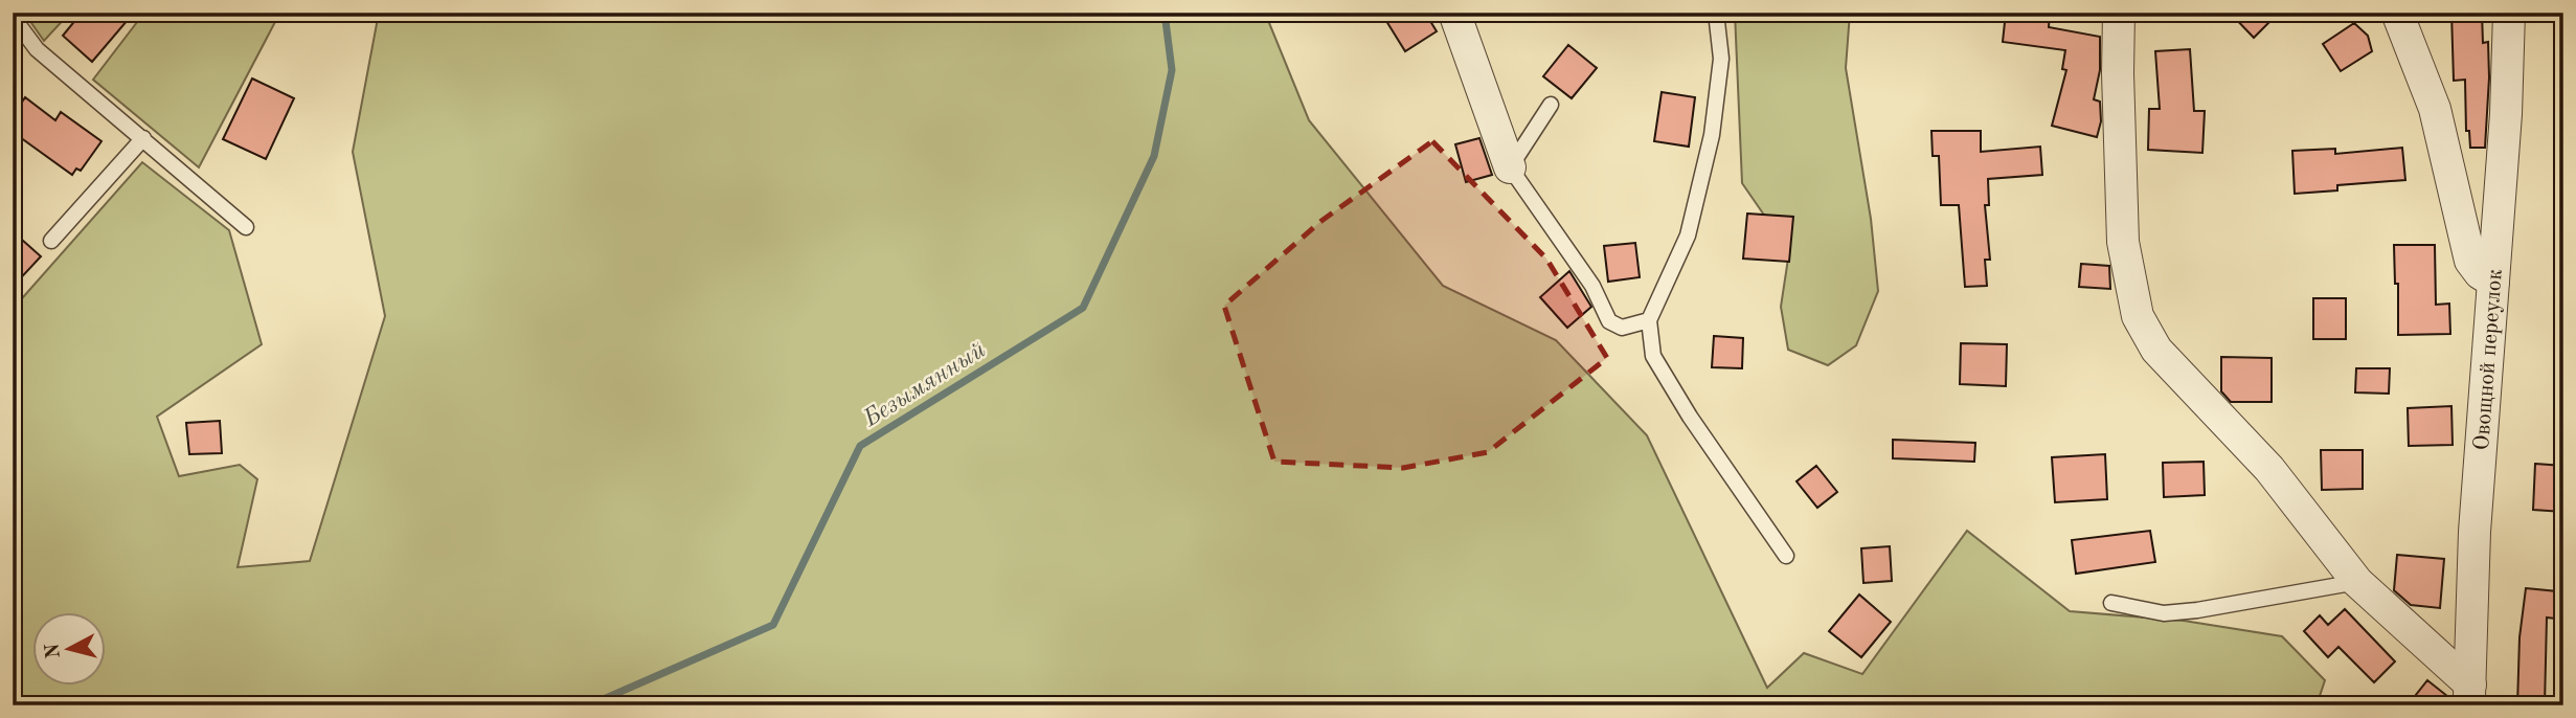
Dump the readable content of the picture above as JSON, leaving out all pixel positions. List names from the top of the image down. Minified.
{"streets":{"street":["Овощной переулок"]},"water":["Безымянный"],"north":"left"}
